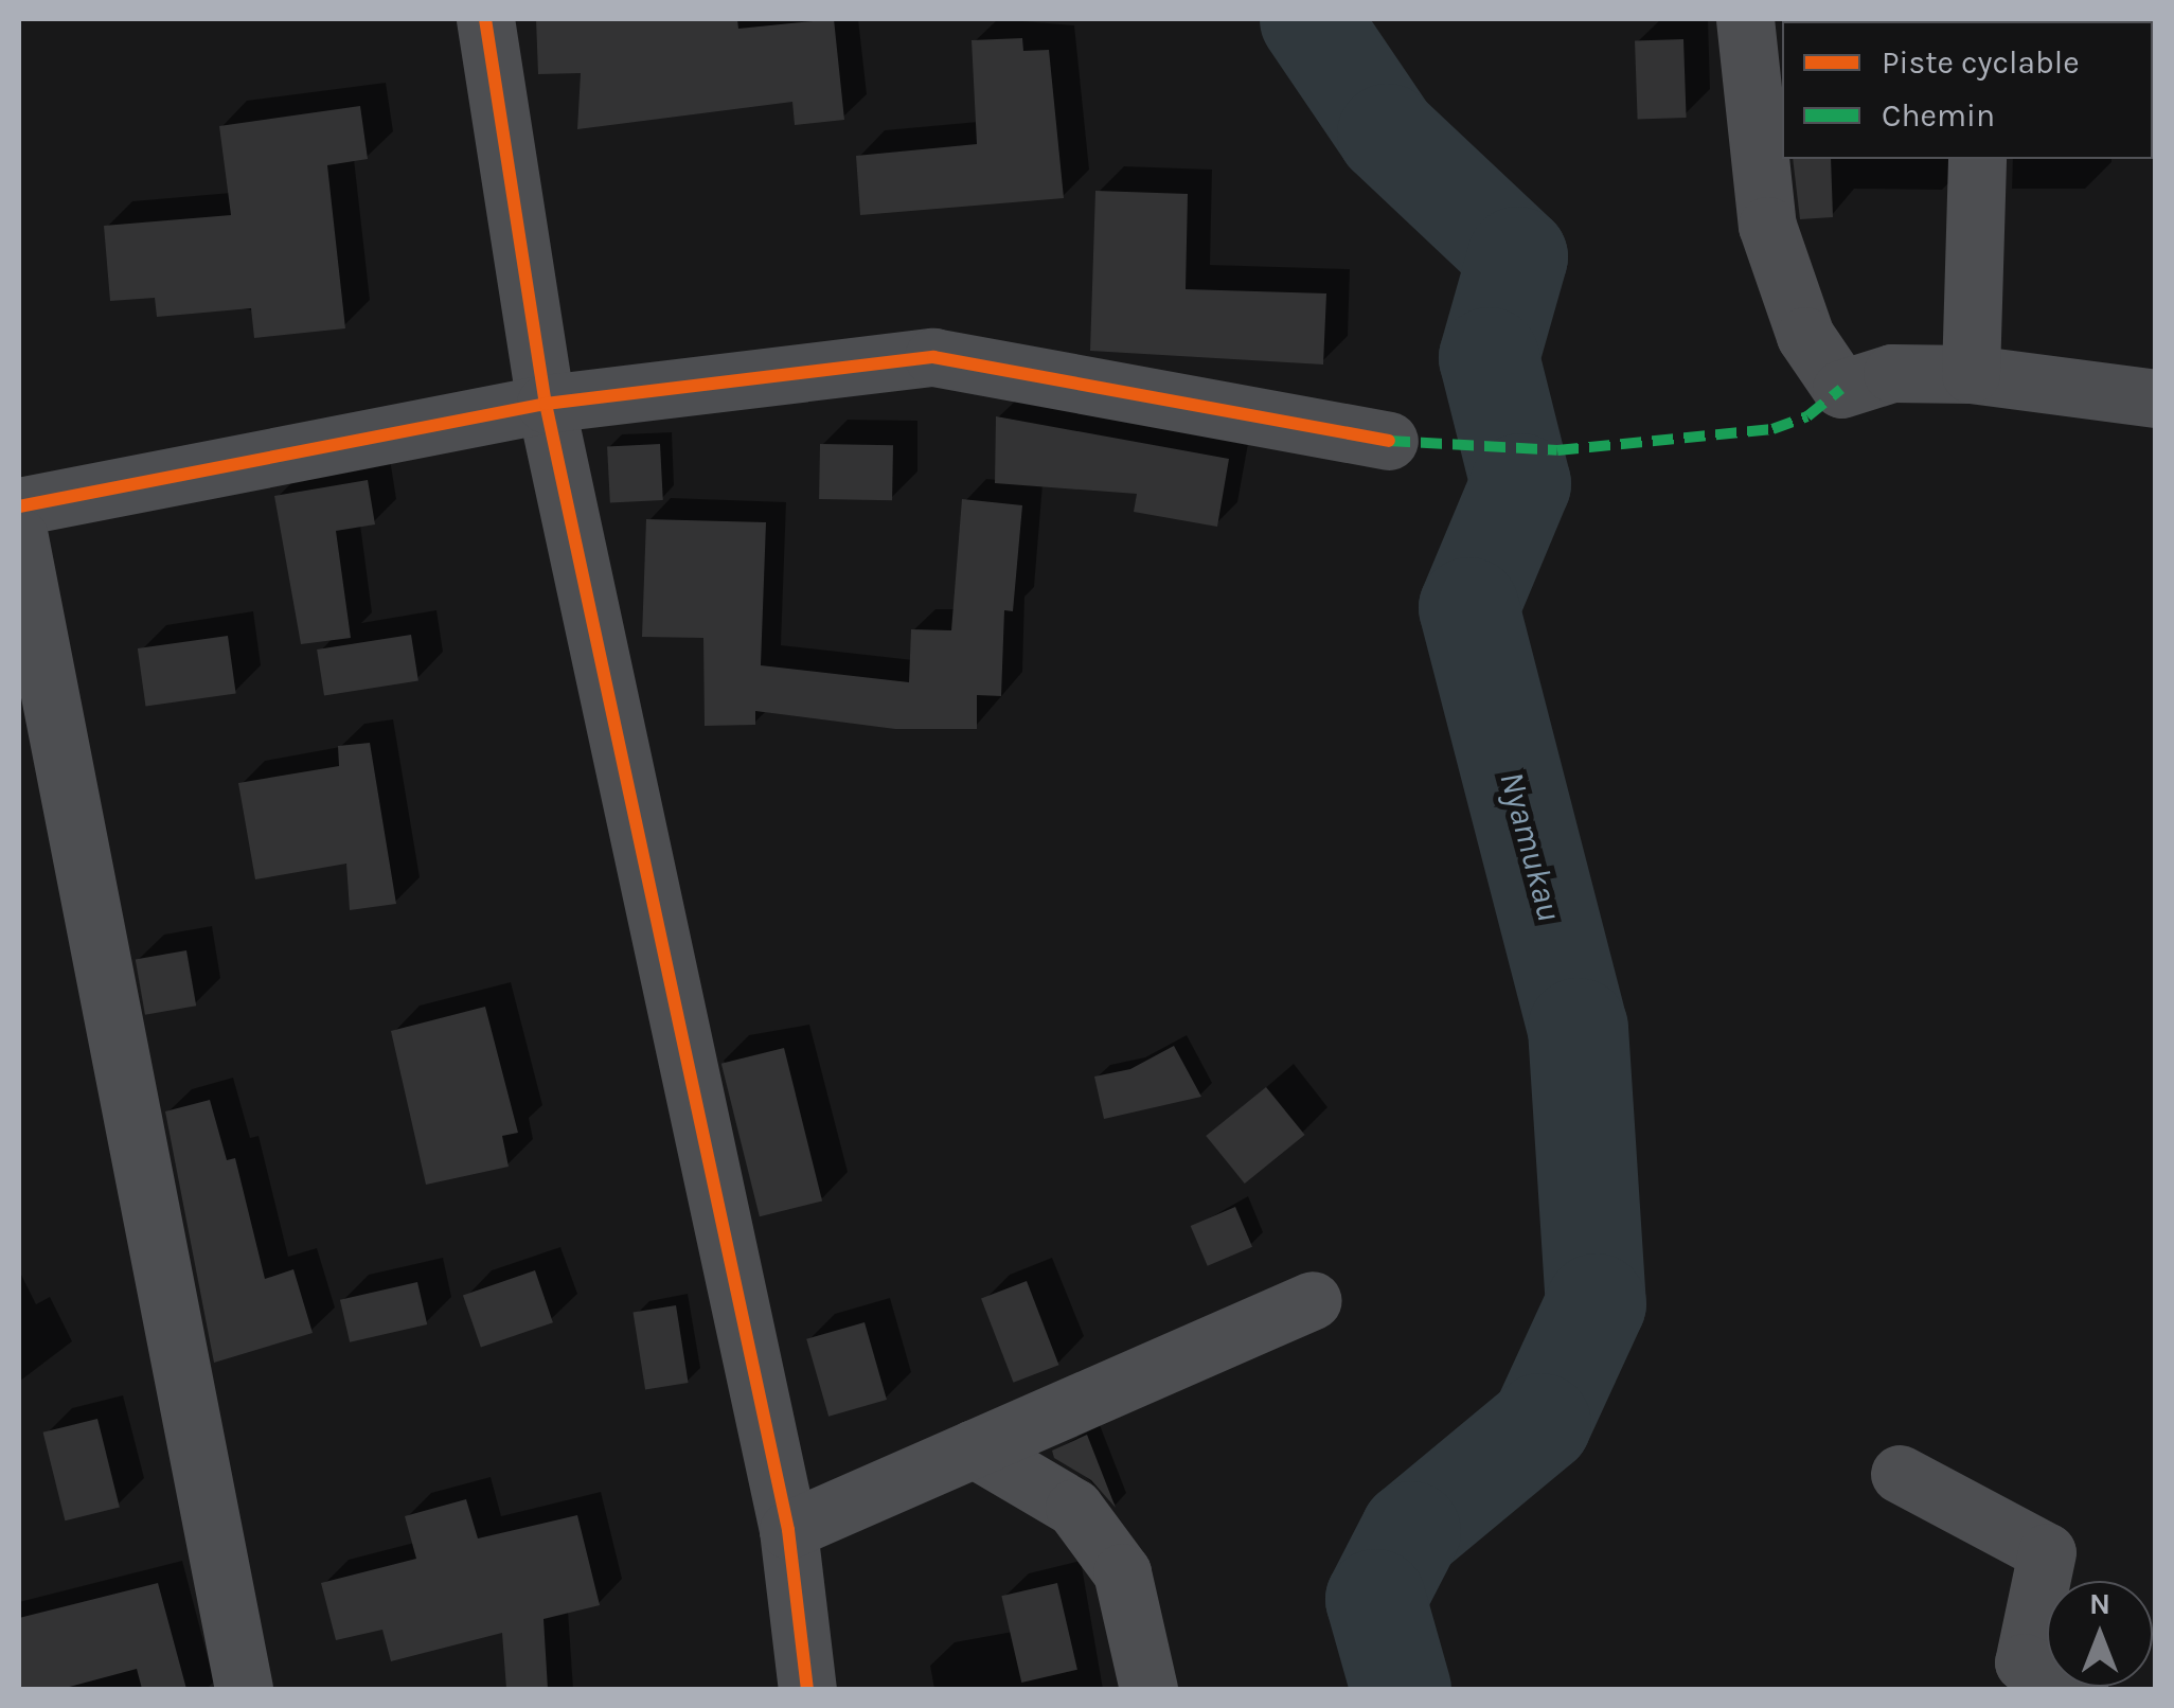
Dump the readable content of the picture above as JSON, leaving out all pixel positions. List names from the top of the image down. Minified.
{"water":["Nyamukau"],"legend":["Piste cyclable","Chemin"],"north":"top"}
